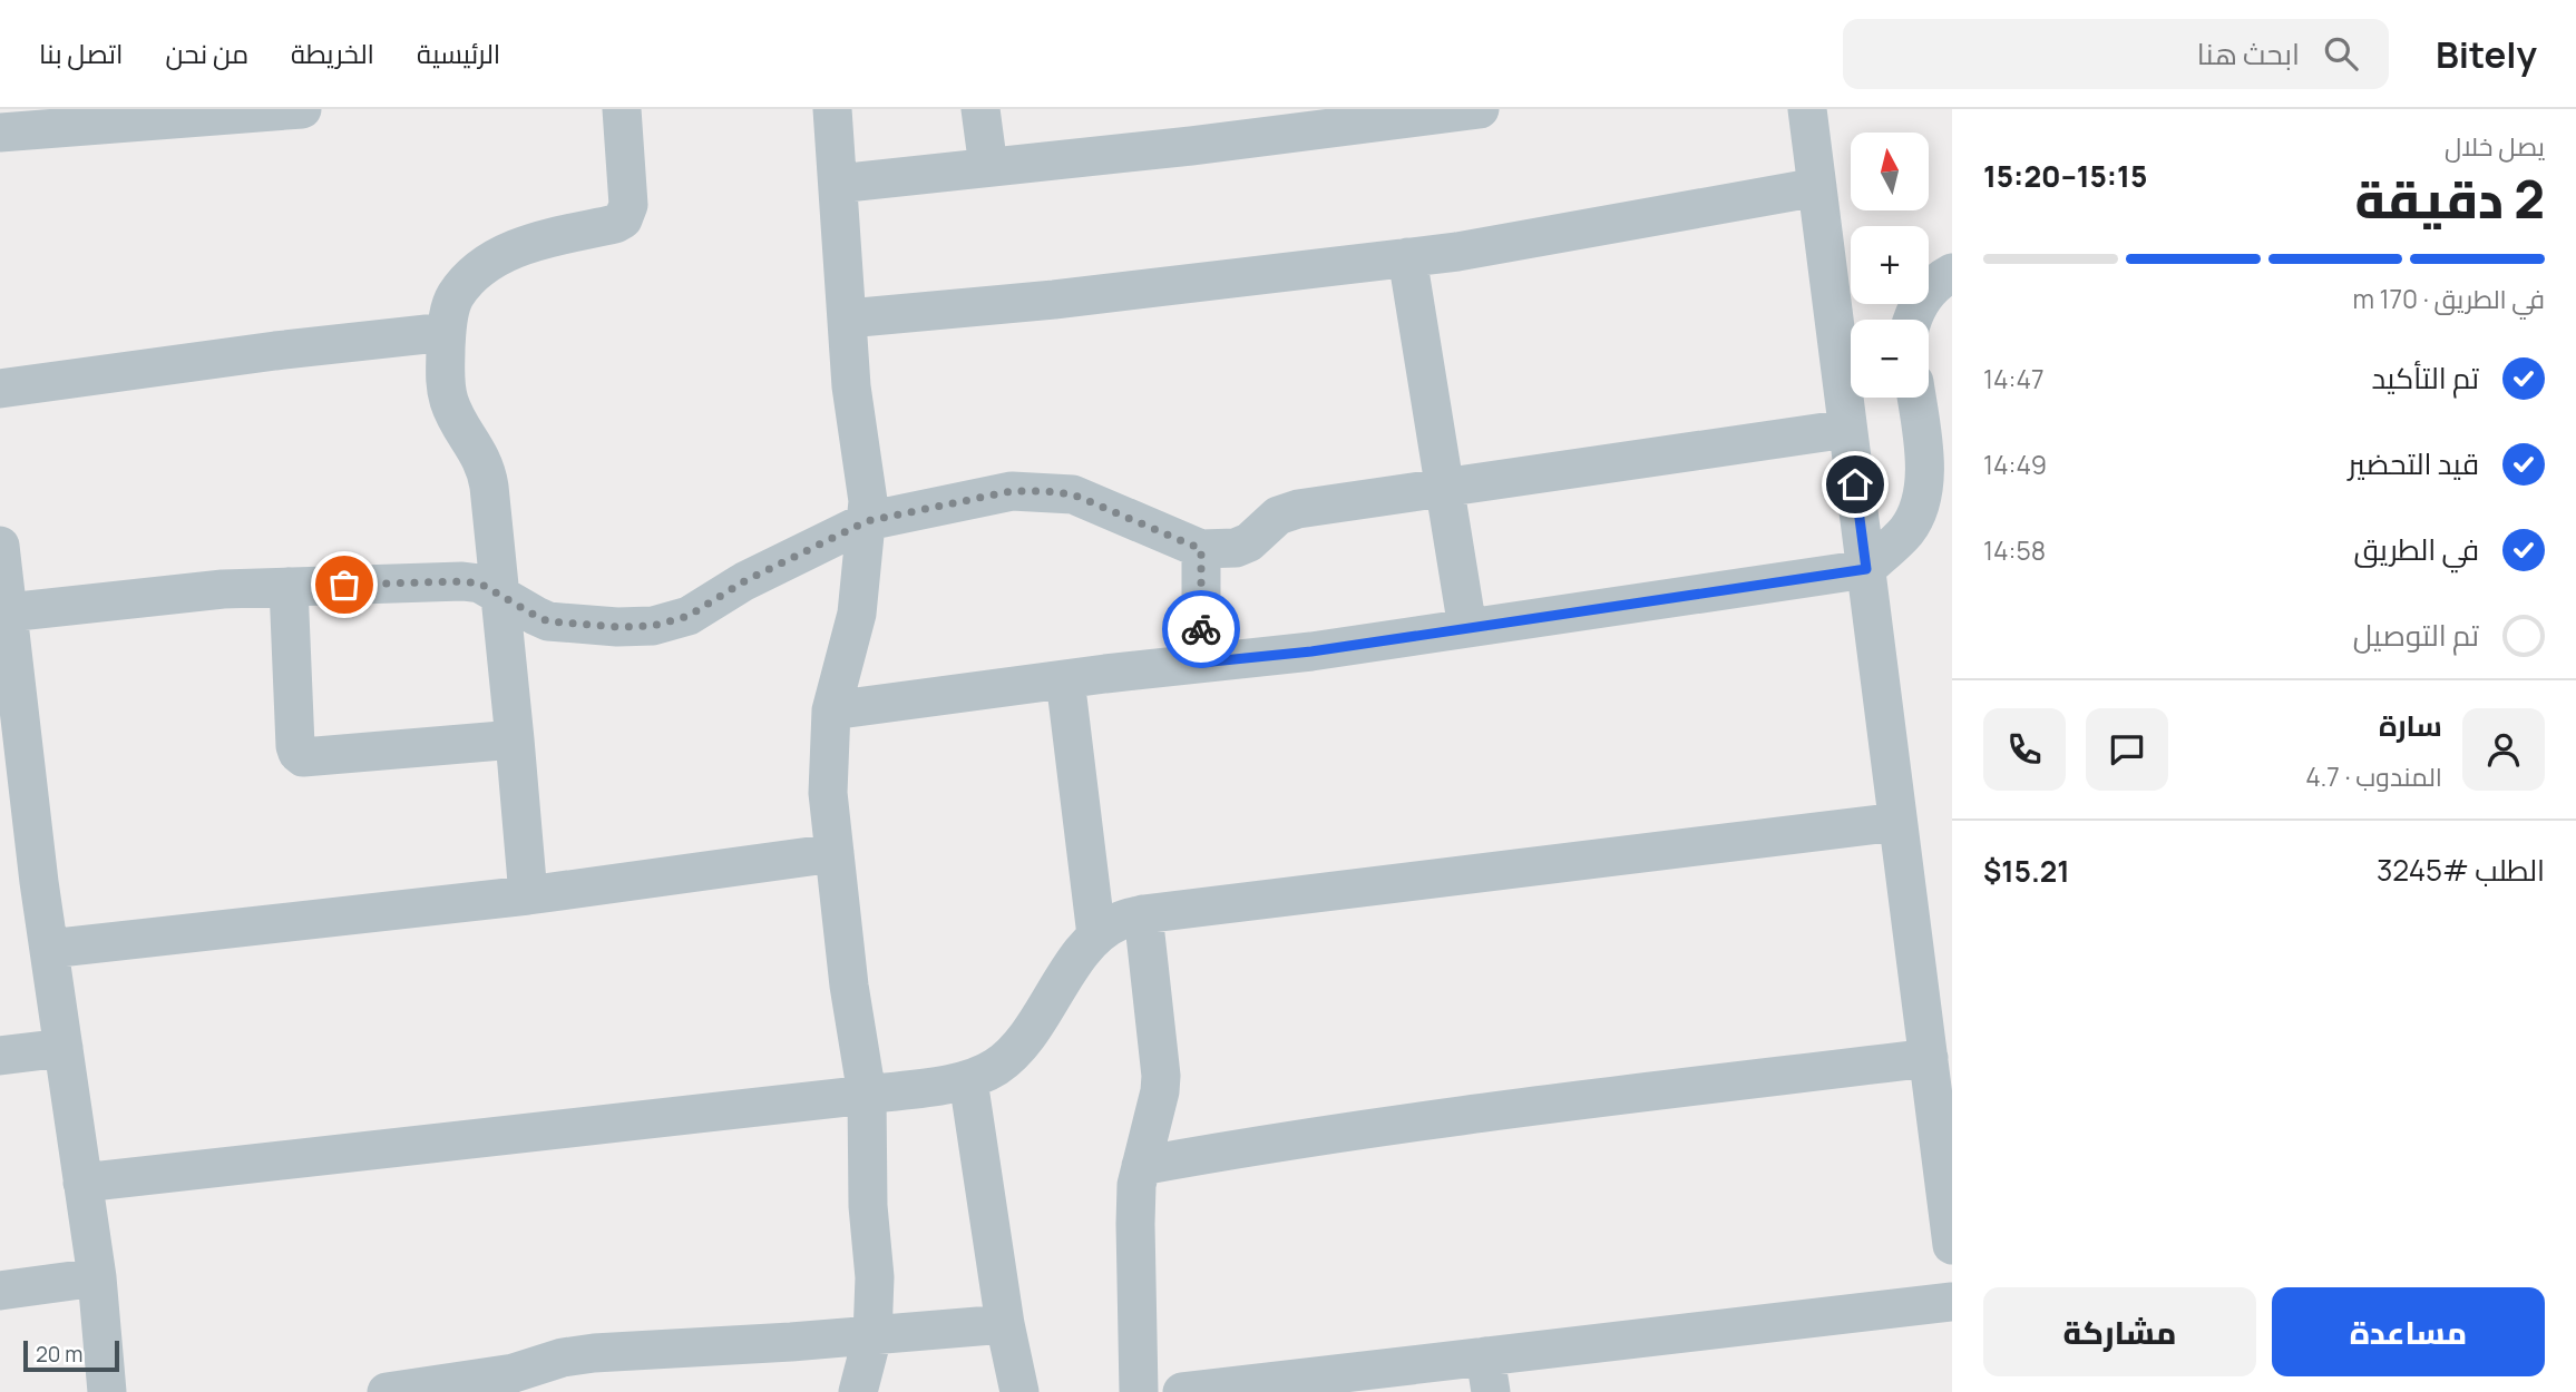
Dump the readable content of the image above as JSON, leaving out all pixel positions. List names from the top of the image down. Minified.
{"scale_bar":"20 m","north":"top","page":{"header":"Bitely","search":"ابحث هنا","nav":["الرئيسية","الخريطة","من نحن","اتصل بنا"],"heading":["2 دقيقة","يصل خلال","15:15–15:20"],"panel":["سارة","المندوب · 4.7","الطلب #3245","$15.21"],"map_buttons":["+","−"],"bar":"في الطريق · 170 m","list":[["تم التأكيد","14:47"],["قيد التحضير","14:49"],["في الطريق","14:58"],"تم التوصيل"],"buttons":["مساعدة","مشاركة"],"scale":"20 m"}}
